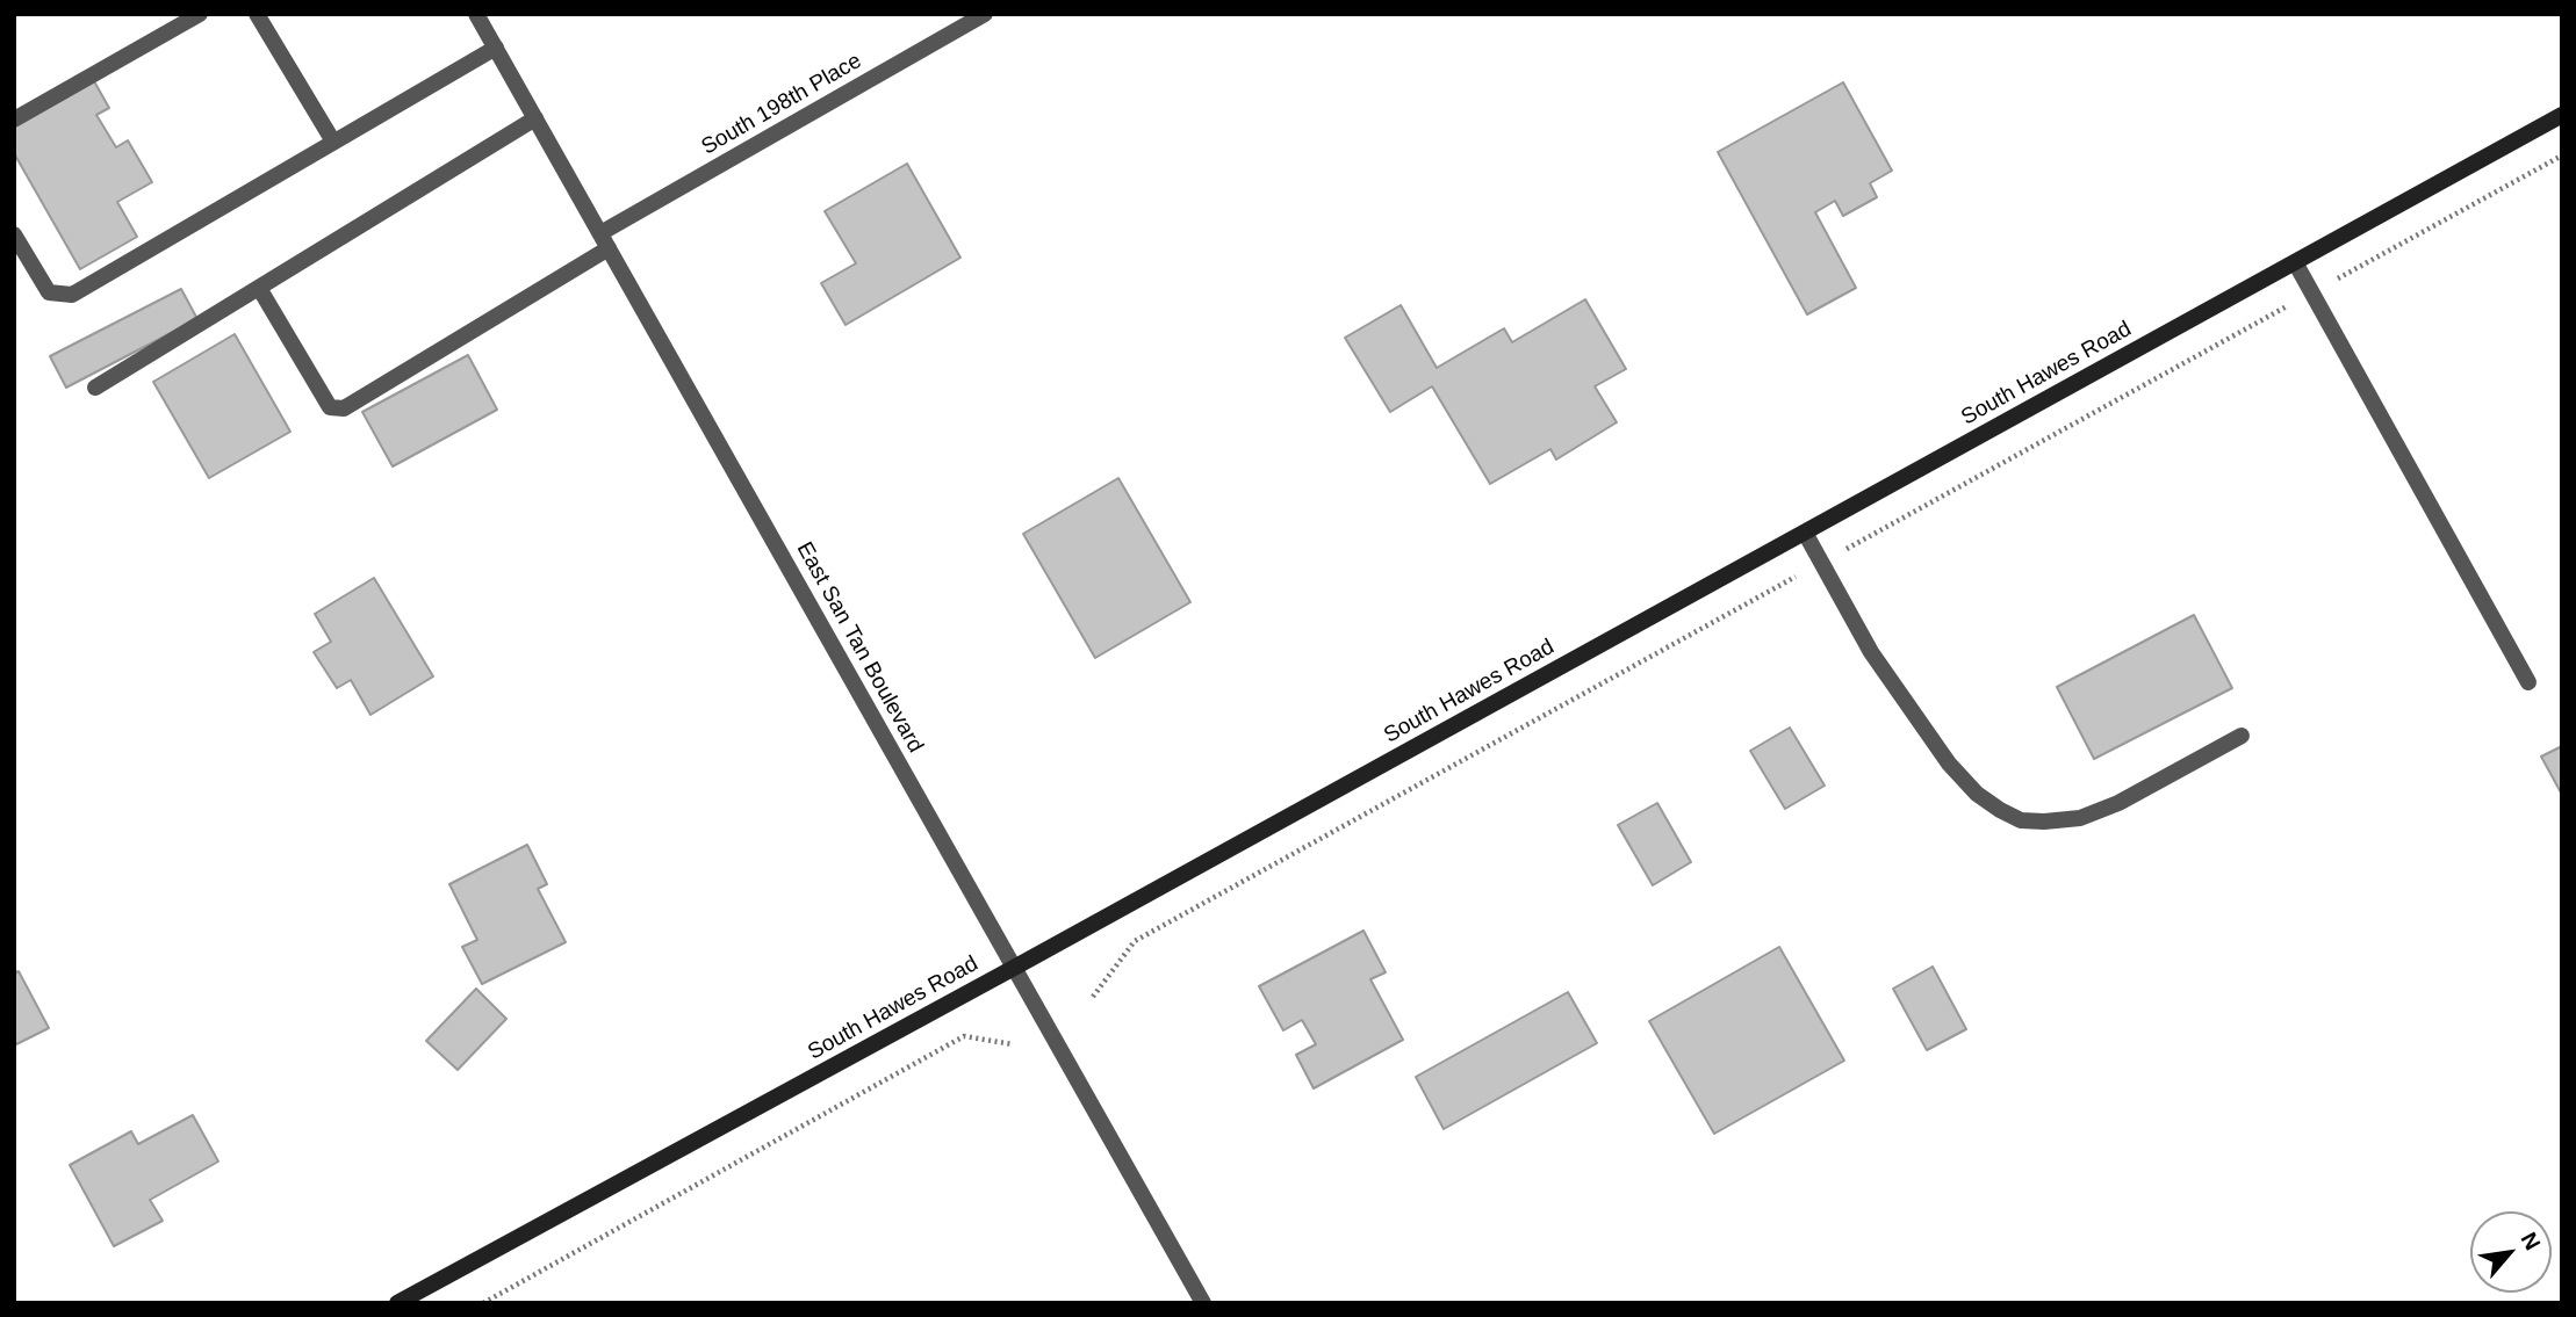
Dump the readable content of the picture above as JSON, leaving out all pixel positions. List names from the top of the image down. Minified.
{"streets":{"main road":["South Hawes Road"],"street":["South 198th Place","East San Tan Boulevard"]},"crossings":[["South 198th Place","East San Tan Boulevard"],["South Hawes Road","East San Tan Boulevard"]],"north":"top right"}
